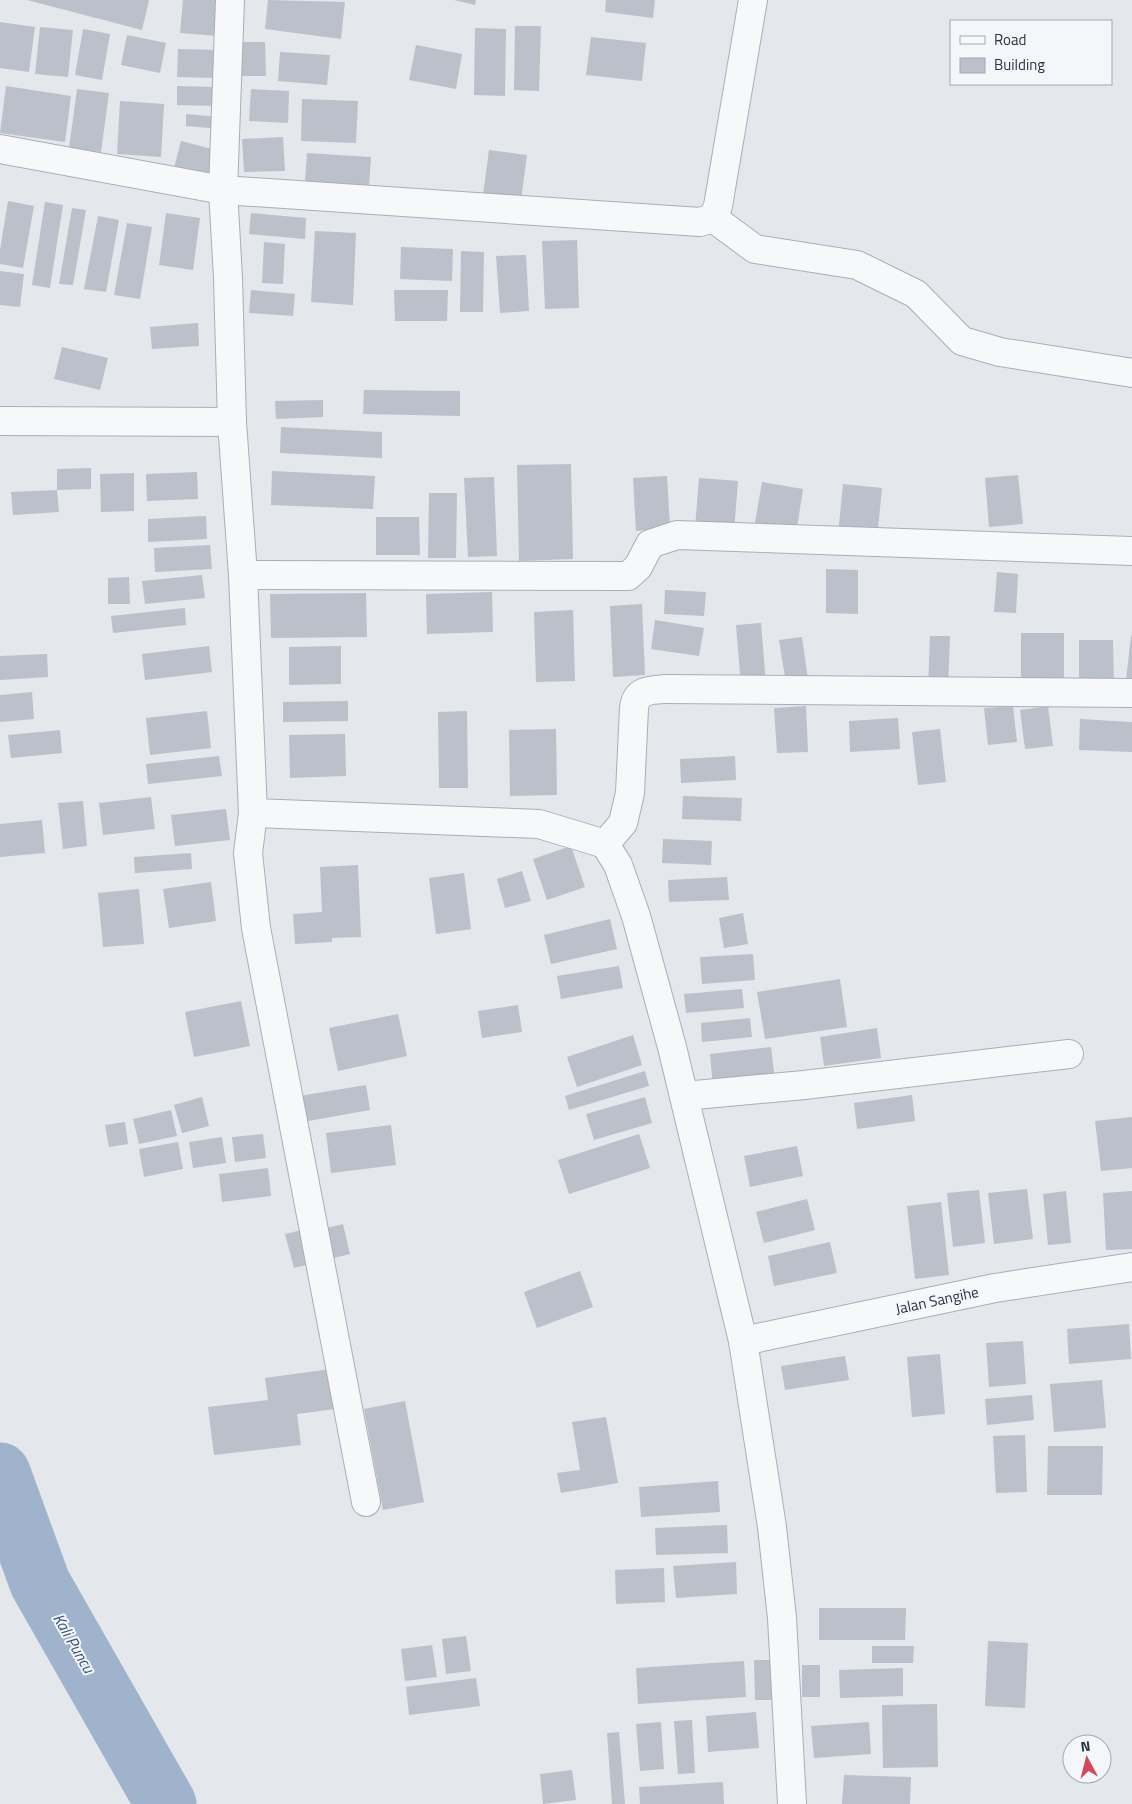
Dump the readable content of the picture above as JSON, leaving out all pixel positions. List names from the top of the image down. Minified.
{"streets":{"street":["Jalan Sangihe"]},"water":["Kali Puncu"],"legend":["Road","Building"],"north":"top"}
